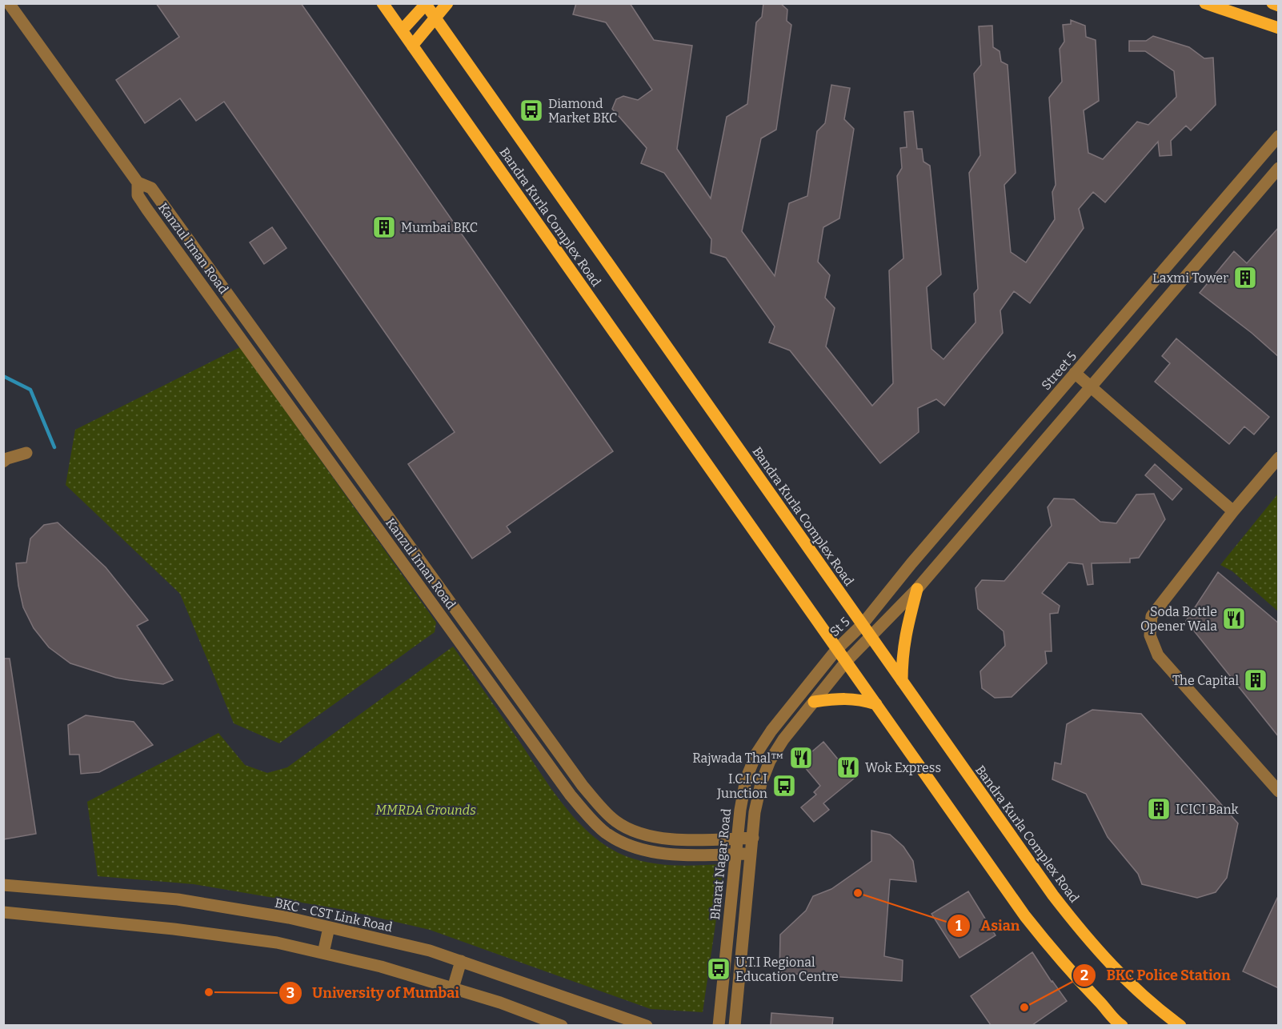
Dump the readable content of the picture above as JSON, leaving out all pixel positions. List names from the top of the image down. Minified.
{"streets":{"main road":["Bandra Kurla Complex Road"],"street":["Kanzul Iman Road","Street 5","St 5","Bharat Nagar Road","BKC - CST Link Road"]},"crossings":[["Bandra Kurla Complex Road","Street 5"],["Bandra Kurla Complex Road","St 5"],["Bandra Kurla Complex Road","Bharat Nagar Road"],["Kanzul Iman Road","Bharat Nagar Road"],["Street 5","St 5"],["St 5","Bharat Nagar Road"]],"parks":["MMRDA Grounds"],"places":{"bus stop":["Diamond Market BKC","I.C.I.C.I Junction","U.T.I Regional Education Centre"],"building":["Mumbai BKC","Laxmi Tower","The Capital","ICICI Bank"],"restaurant":["Soda Bottle Opener Wala","Rajwada Thal™","Wok Express"],"other":["Asian","University of Mumbai","BKC Police Station"]}}
